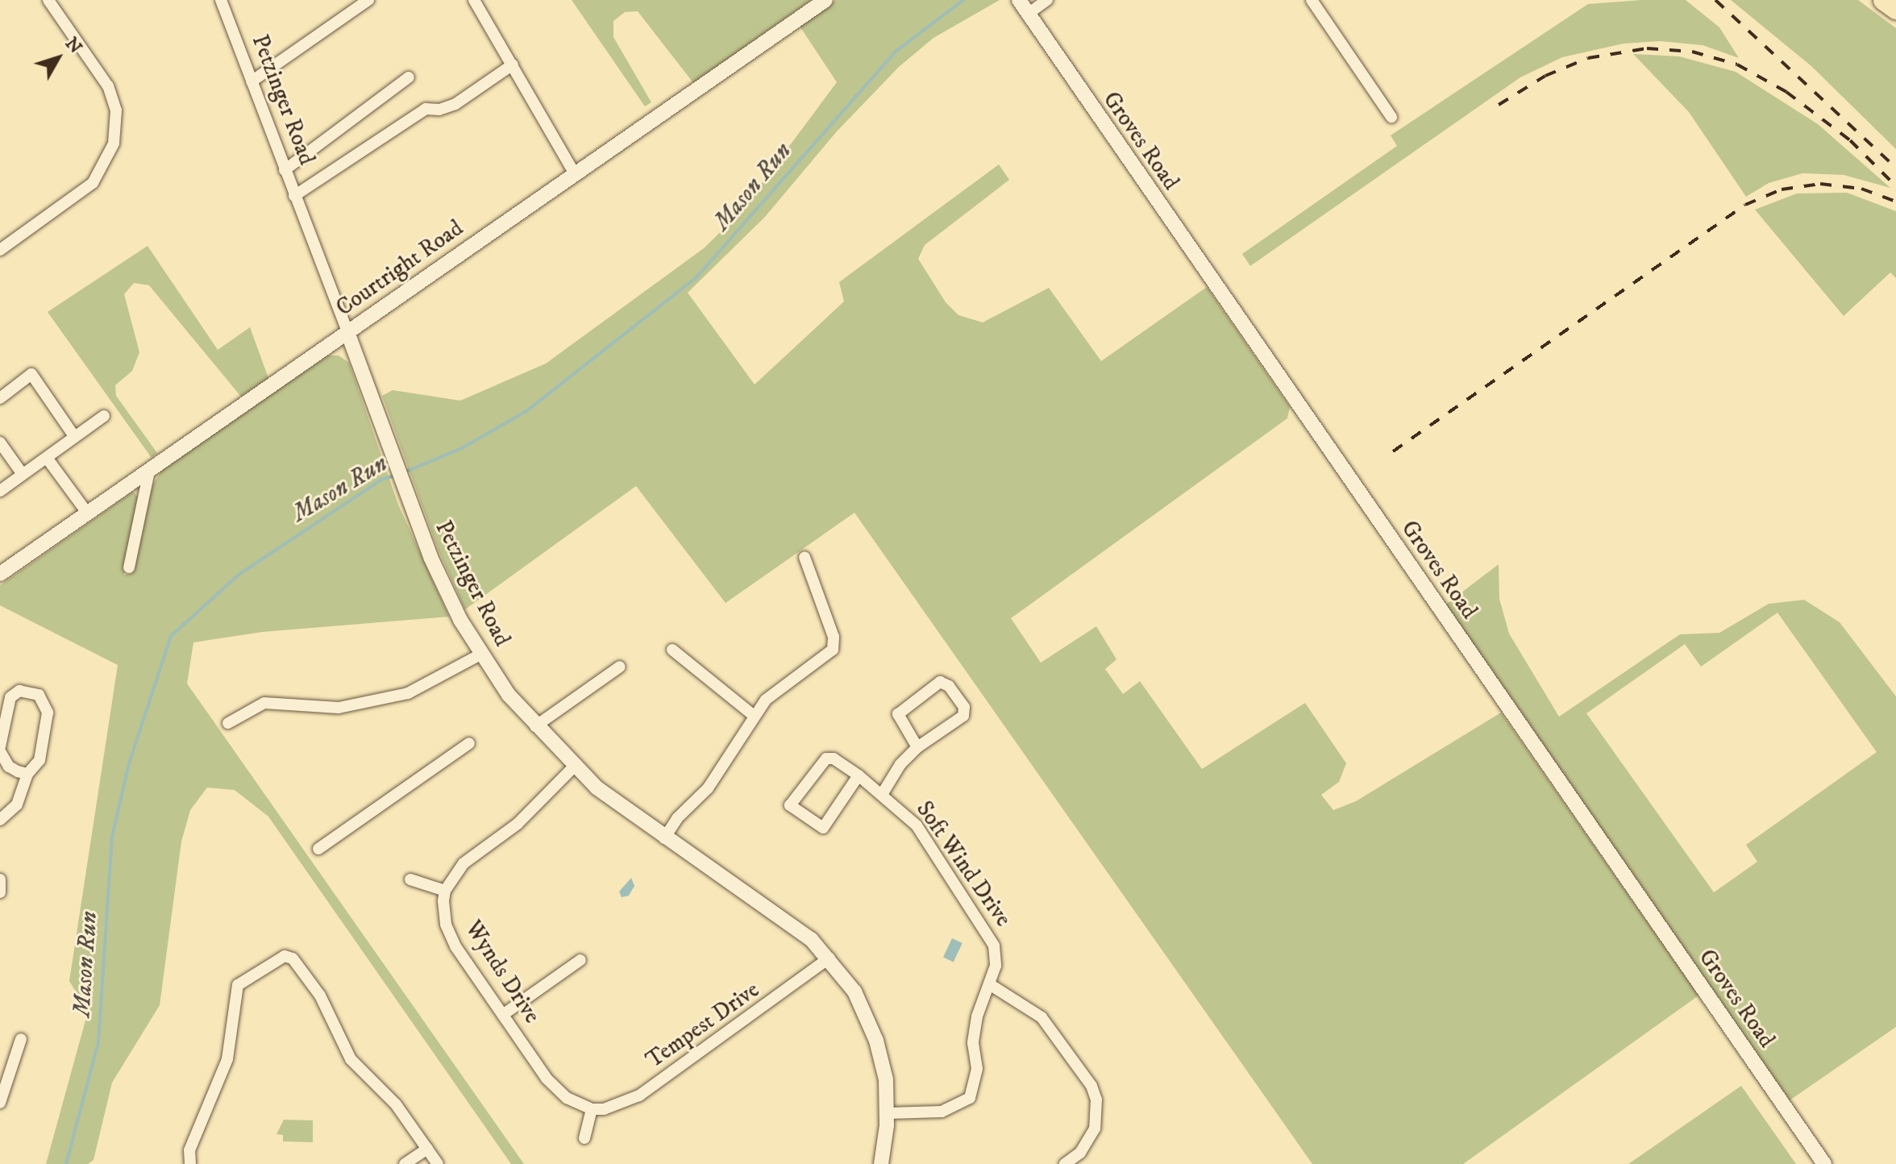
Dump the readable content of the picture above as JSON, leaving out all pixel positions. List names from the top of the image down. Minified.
{"streets":{"street":["Petzinger Road","Groves Road","Courtright Road","Soft Wind Drive","Wynds Drive","Tempest Drive"]},"crossings":[["Petzinger Road","Courtright Road"],["Petzinger Road","Soft Wind Drive"],["Petzinger Road","Tempest Drive"],["Wynds Drive","Tempest Drive"]],"water":["Mason Run"],"north":"top right"}
